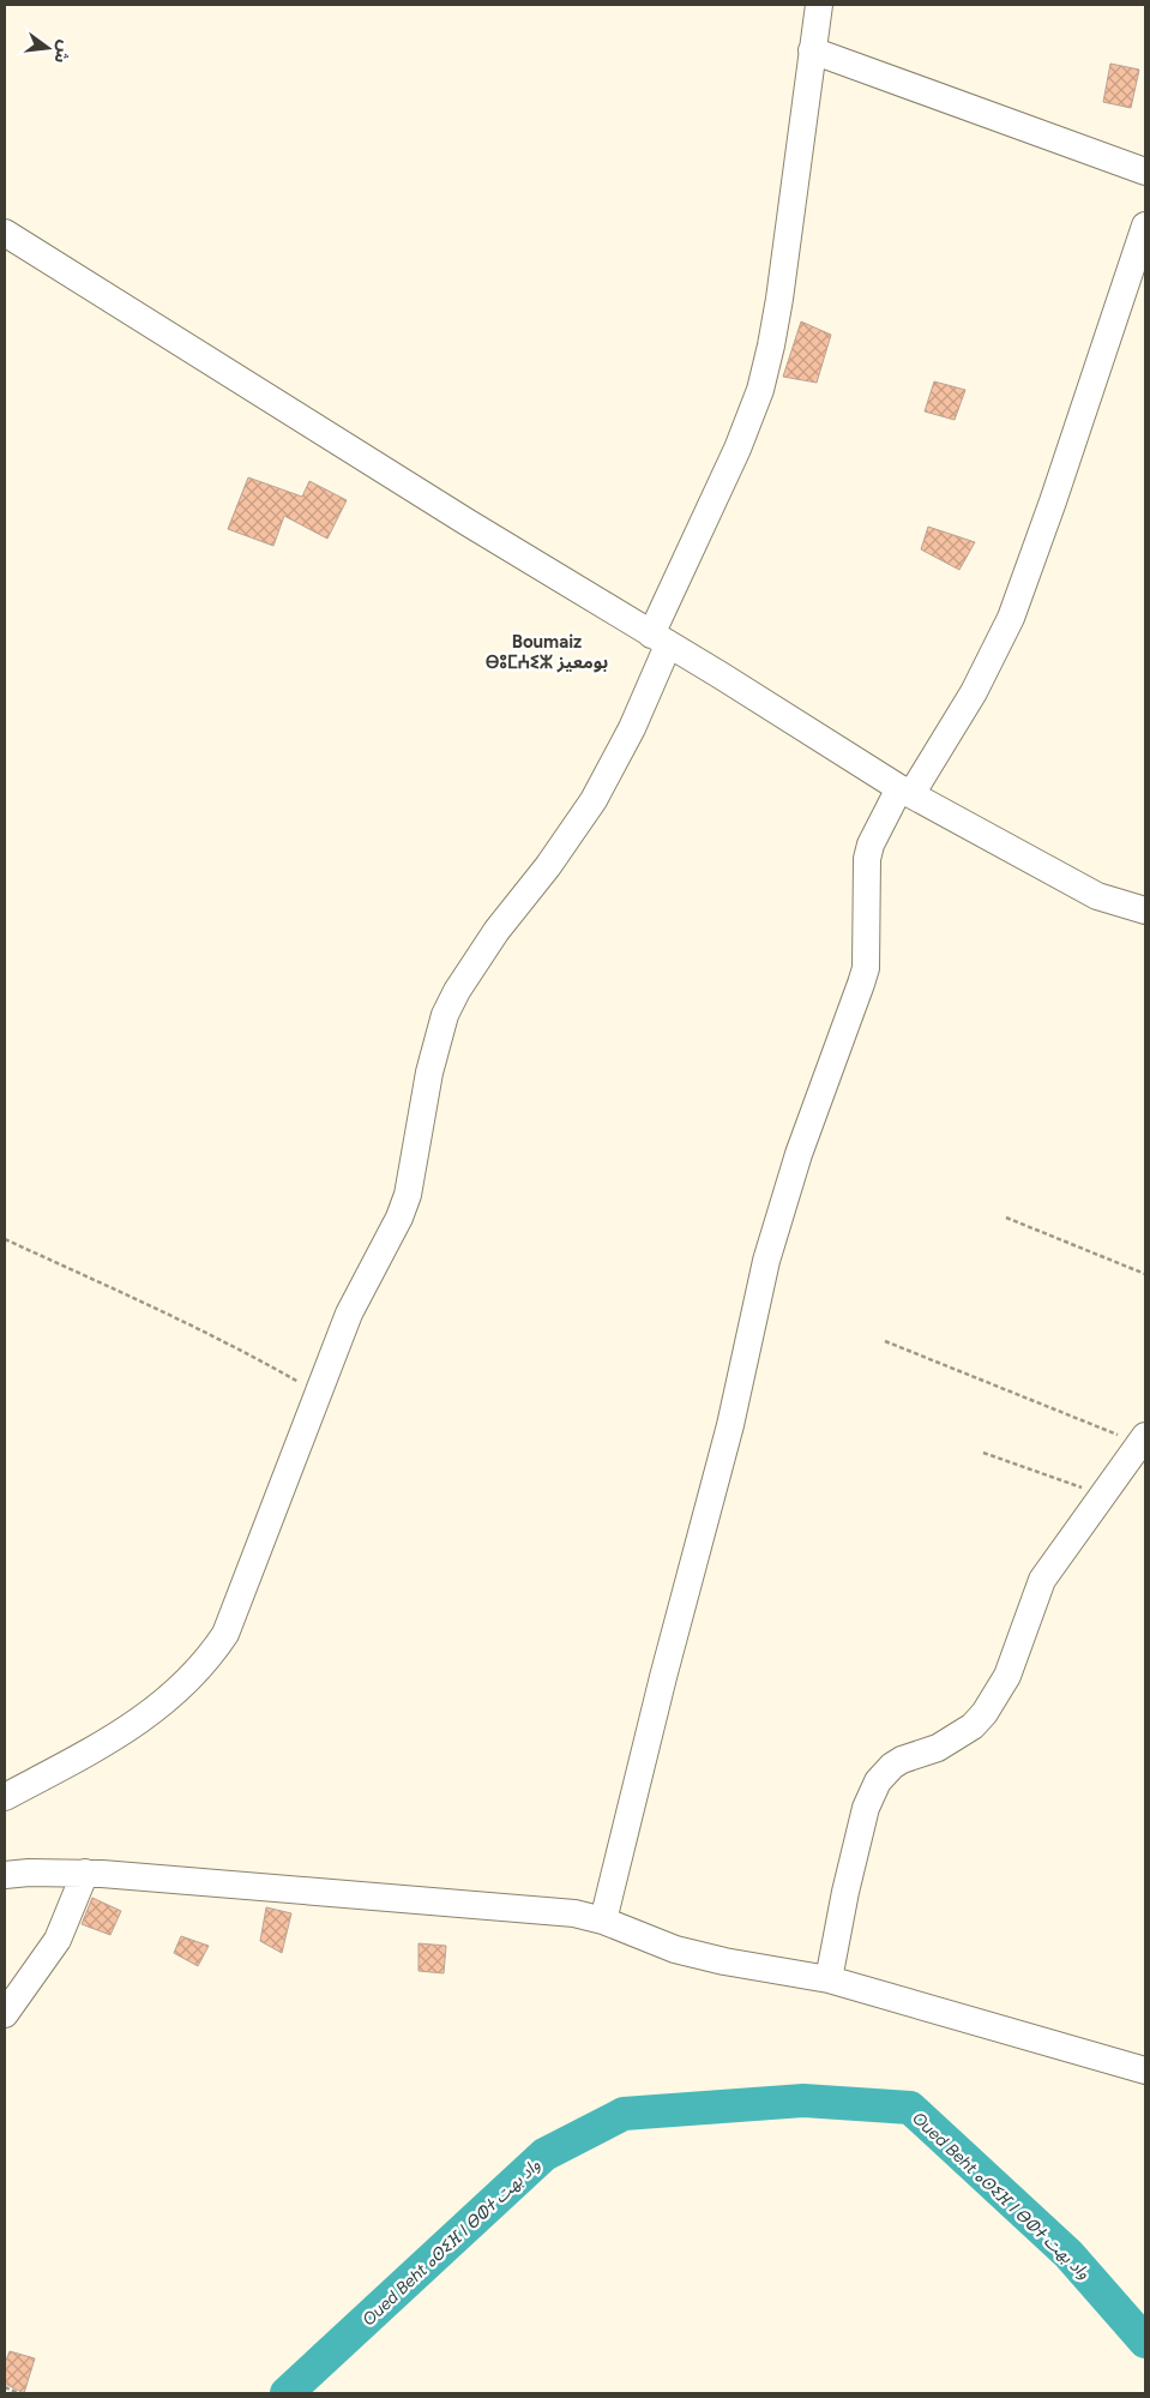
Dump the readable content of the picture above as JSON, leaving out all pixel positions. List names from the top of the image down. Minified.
{"districts":["Boumaiz ⴱⵓⵎⵄⵉⵣ بومعيز"],"water":["Oued Beht ⴰⵙⵉⴼ ⵏ ⴱⵀⵜ واد بهت"],"north":"right"}
